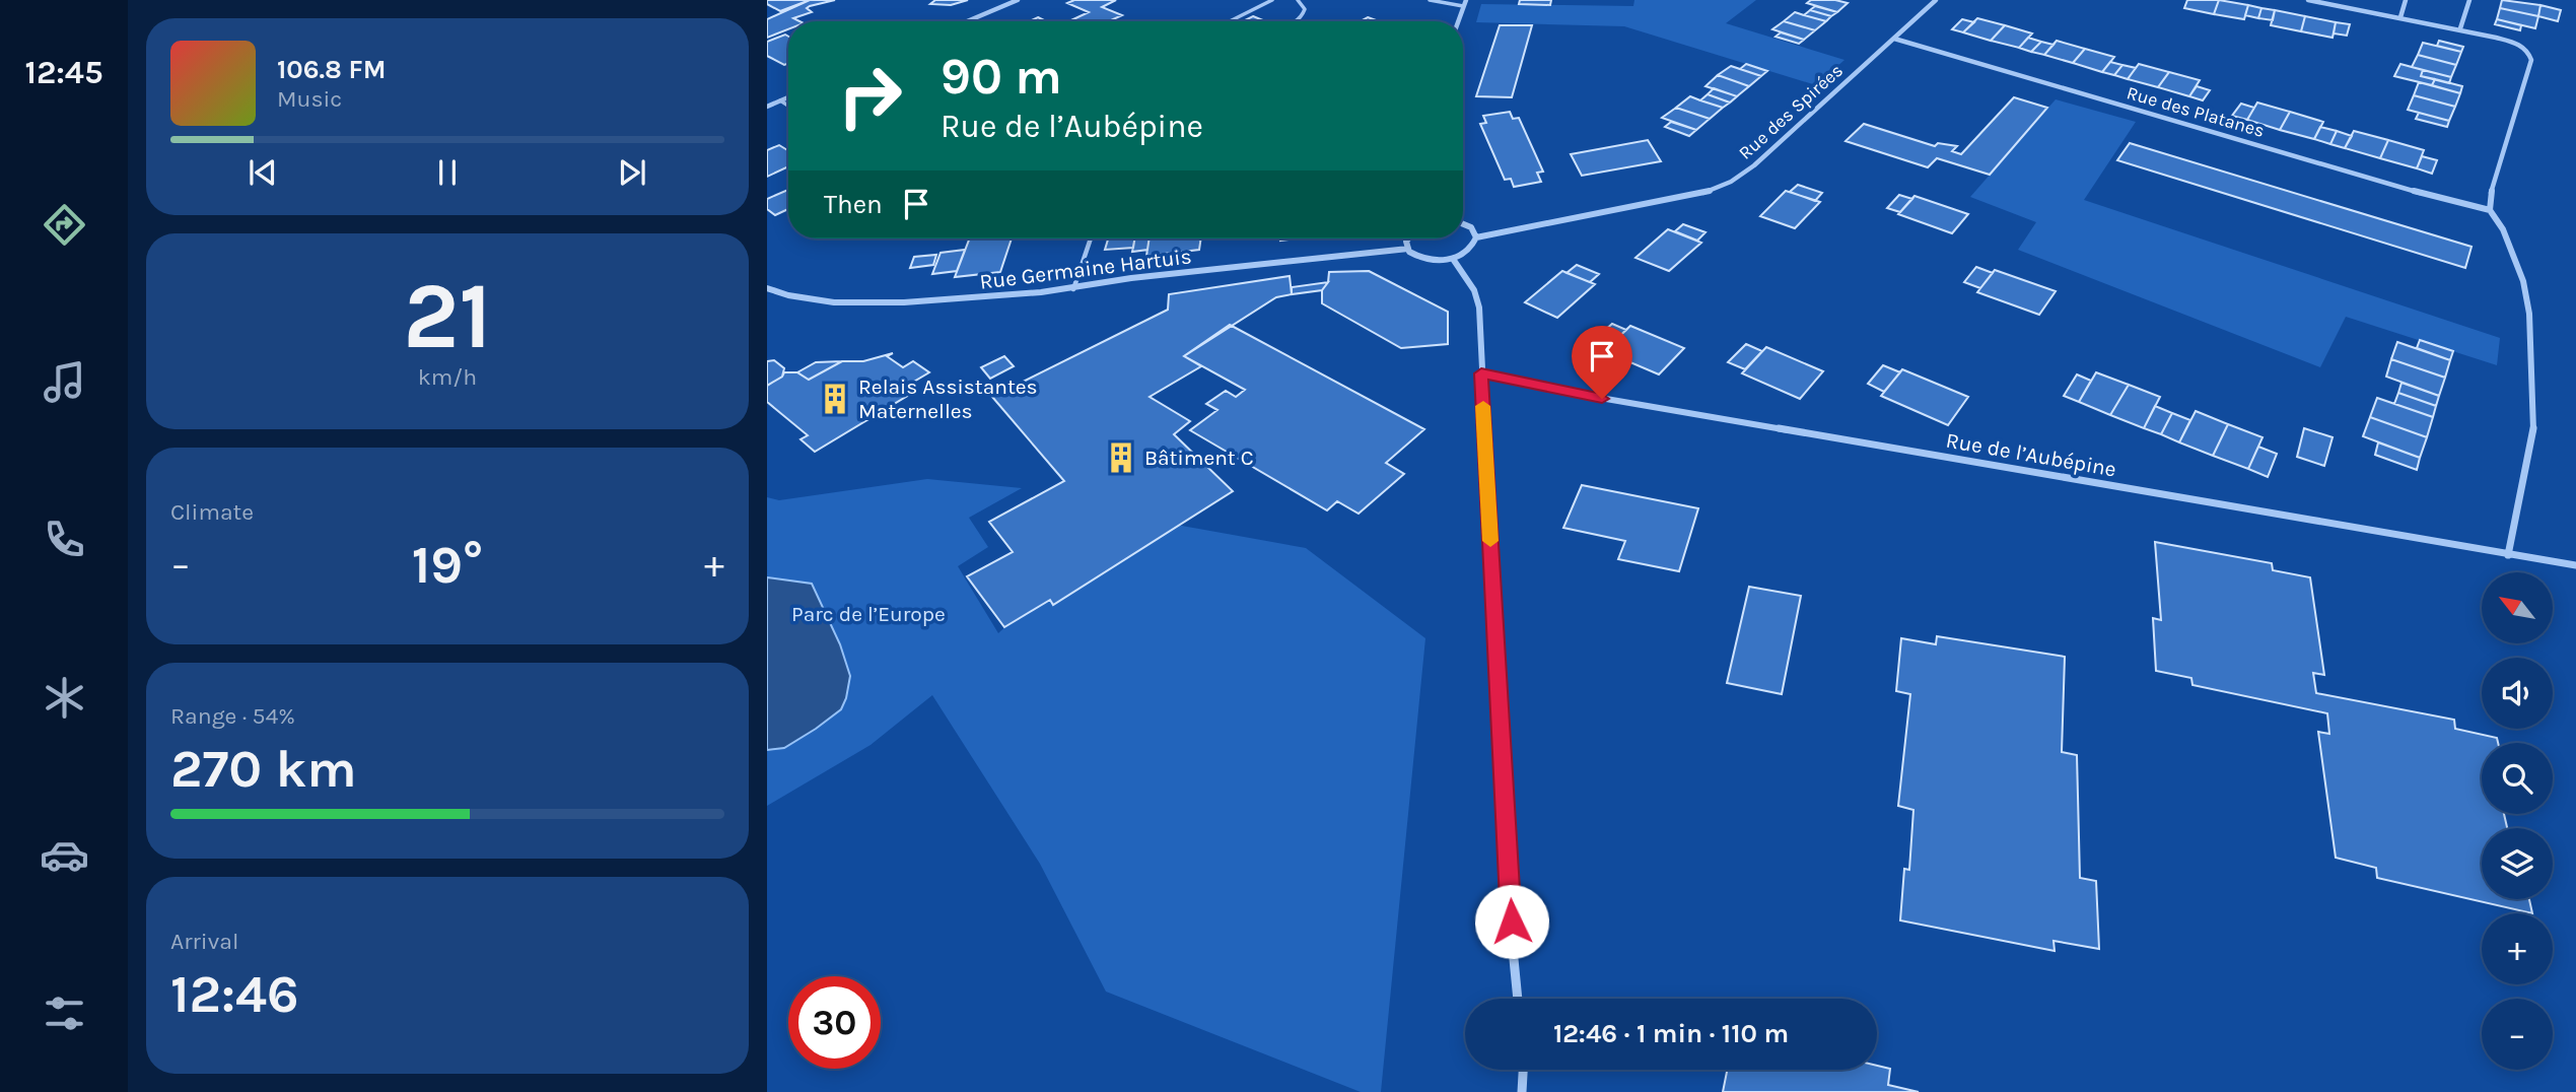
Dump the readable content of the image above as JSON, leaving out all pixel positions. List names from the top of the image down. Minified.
{"streets":{"street":["Rue des Spirées","Rue des Platanes","Rue Germaine Hartuis","Rue de l’Aubépine"]},"crossings":[["Rue des Spirées","Rue des Platanes"]],"parks":["Parc de l’Europe"],"places":{"building":["Relais Assistantes Maternelles","Bâtiment C"]},"north":"top left","page":{"tabs":"12:45","turn":["90 m","Rue de l’Aubépine"],"song":["106.8 FM","Music"],"then":"Then","tile":[["21","km/h"],"Climate",["Range · 54%","270 km"],["Arrival","12:46"]],"heat":["−","19°","+"],"map_buttons":["+","−"],"limit":"30","trip":"12:46 · 1 min · 110 m"}}
